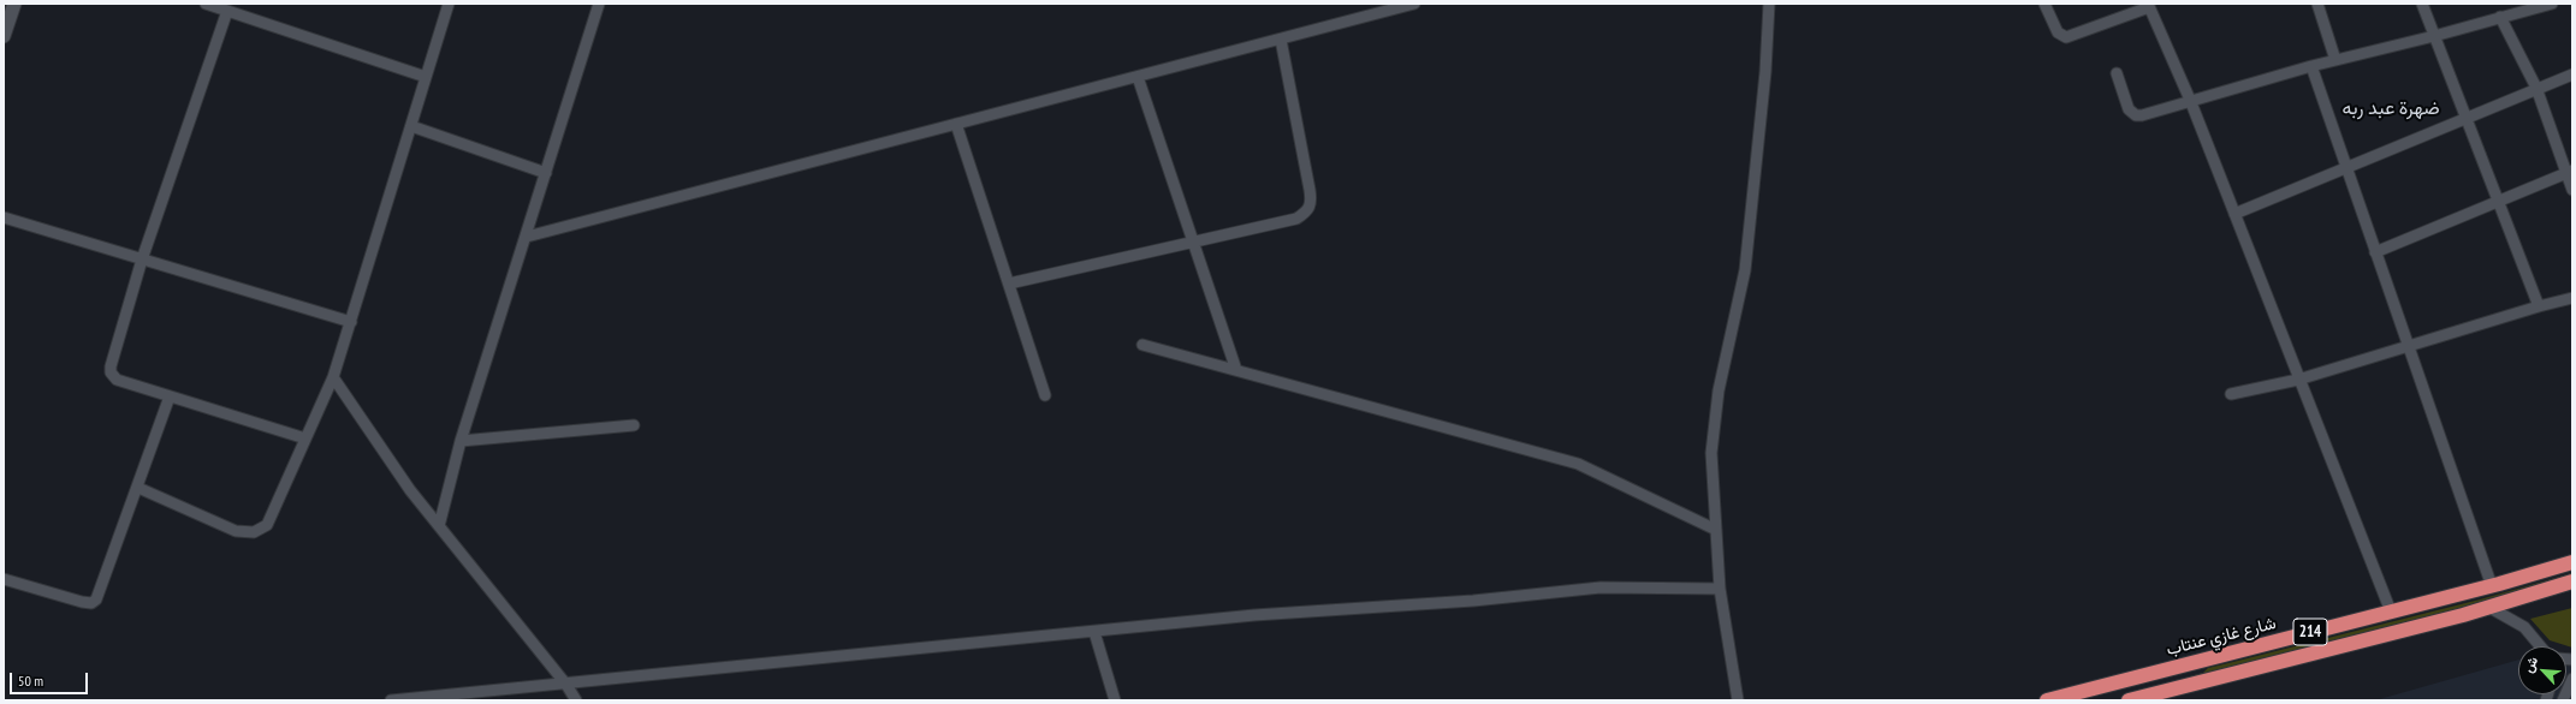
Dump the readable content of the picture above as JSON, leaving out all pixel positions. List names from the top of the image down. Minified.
{"streets":{"highway":["214","شارع غازي عنتاب"]},"districts":["ضهرة عبد ربه"],"scale_bar":"50 m","north":"top left"}
